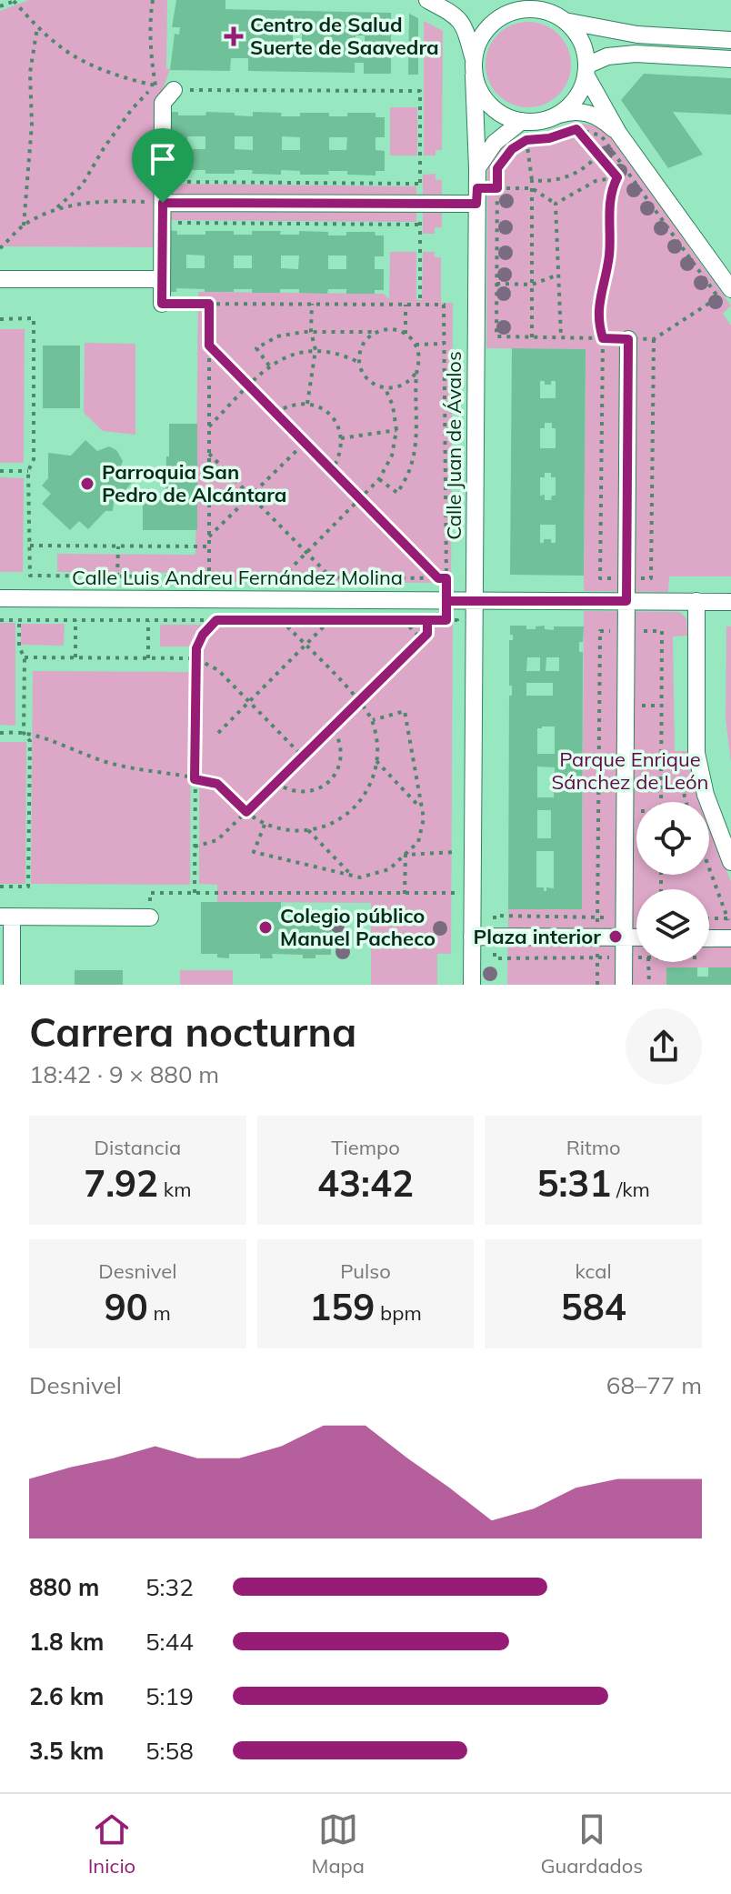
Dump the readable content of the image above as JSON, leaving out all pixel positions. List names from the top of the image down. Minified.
{"streets":{"street":["Calle Juan de Ávalos","Calle Luis Andreu Fernández Molina"]},"crossings":[["Calle Juan de Ávalos","Calle Luis Andreu Fernández Molina"]],"parks":["Parque Enrique Sánchez de León"],"places":{"health":["Centro de Salud Suerte de Saavedra"],"other":["Parroquia San Pedro de Alcántara","Colegio público Manuel Pacheco","Plaza interior"]},"page":{"heading":["Carrera nocturna","18:42 · 9 × 880 m"],"stats":[["Distancia","7.92 km"],["Tiempo","43:42"],["Ritmo","5:31 /km"],["Desnivel","90 m"],["Pulso","159 bpm"],["kcal","584"]],"chart":["Desnivel","68–77 m"],"list":[{"name":"880 m","note":"5:32"},{"name":"1.8 km","note":"5:44"},{"name":"2.6 km","note":"5:19"},{"name":"3.5 km","note":"5:58"}],"tabs":["Inicio","Mapa","Guardados"]}}
